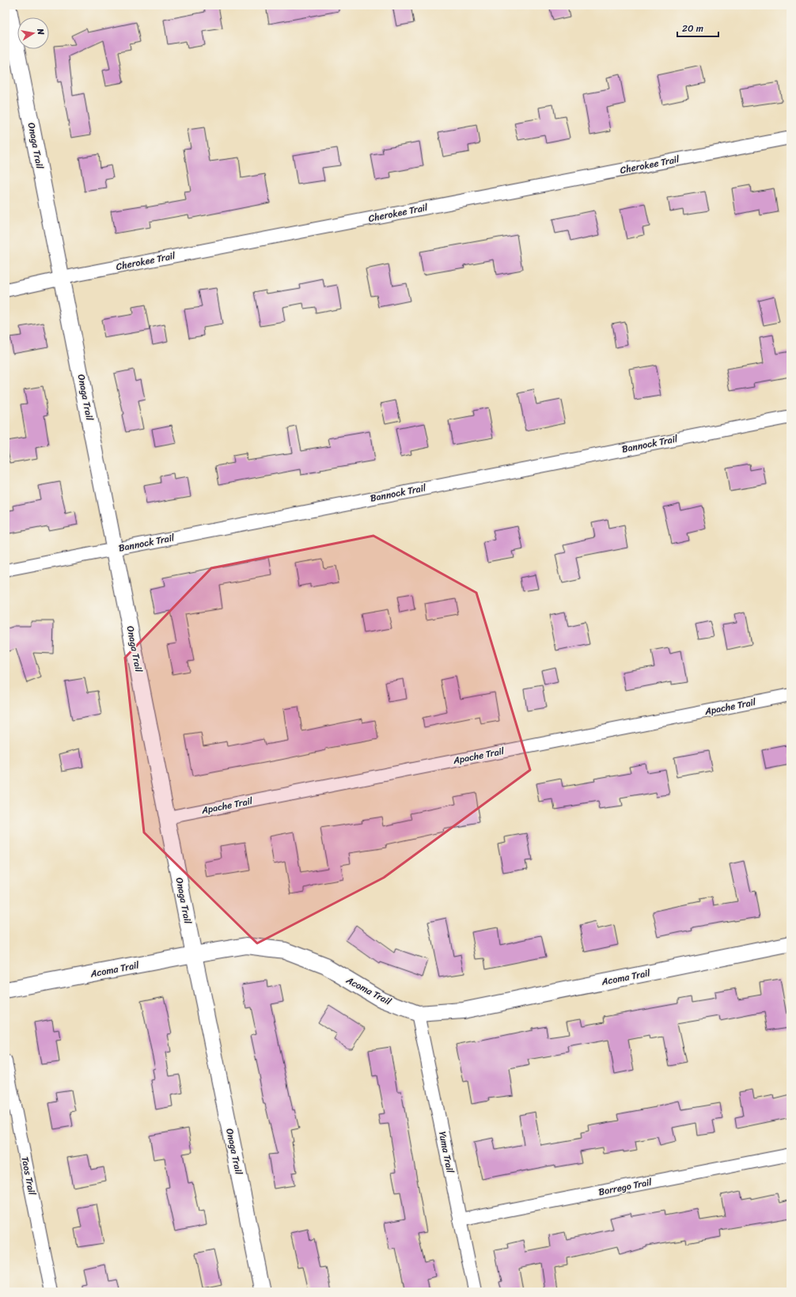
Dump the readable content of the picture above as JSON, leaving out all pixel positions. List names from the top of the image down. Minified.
{"streets":{"street":["Onaga Trail","Cherokee Trail","Bannock Trail","Apache Trail","Acoma Trail","Yuma Trail","Taos Trail","Borrego Trail"]},"crossings":[["Onaga Trail","Cherokee Trail"],["Onaga Trail","Bannock Trail"],["Onaga Trail","Apache Trail"],["Onaga Trail","Acoma Trail"],["Acoma Trail","Yuma Trail"],["Yuma Trail","Borrego Trail"]],"scale_bar":"20 m","north":"right"}
